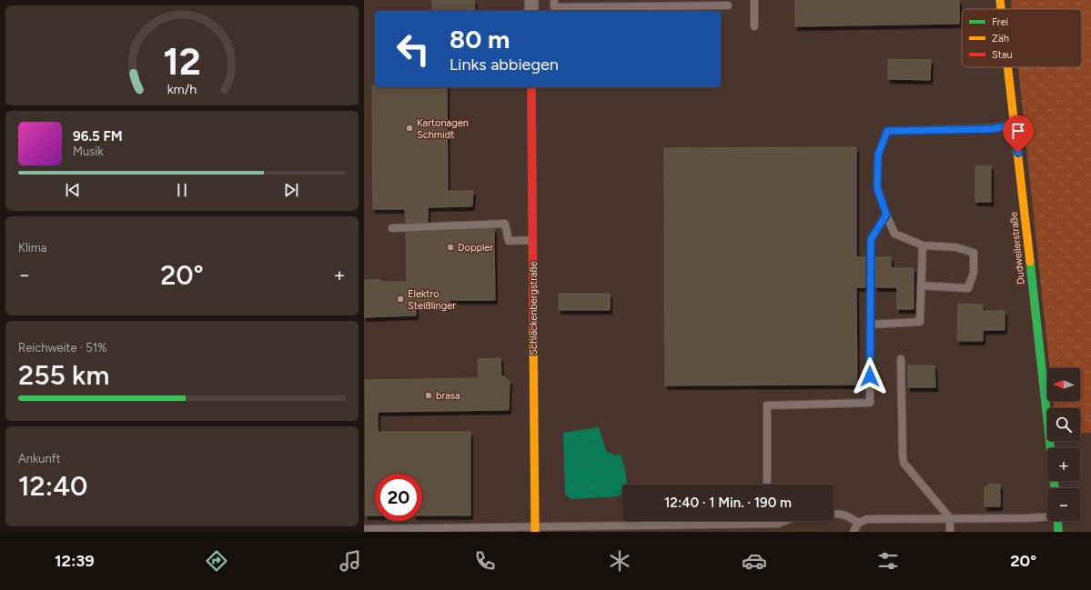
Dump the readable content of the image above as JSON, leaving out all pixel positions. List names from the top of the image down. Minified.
{"streets":{"main road":["Dudweilerstraße","Schlackenbergstraße"]},"places":["Kartonagen Schmidt","Doppler","Elektro Steißlinger","brasa"],"legend":["Frei","Zäh","Stau"],"north":"left","page":{"turn":["80 m","Links abbiegen"],"song":["96.5 FM","Musik"],"tile":["Klima",["Reichweite · 51%","255 km"],["Ankunft","12:40"]],"heat":["−","20°","+"],"map_buttons":["+","−"],"limit":"20","trip":"12:40 · 1 Min. · 190 m","tabs":["12:39","20°"],"gauge":["12","km/h"]}}
